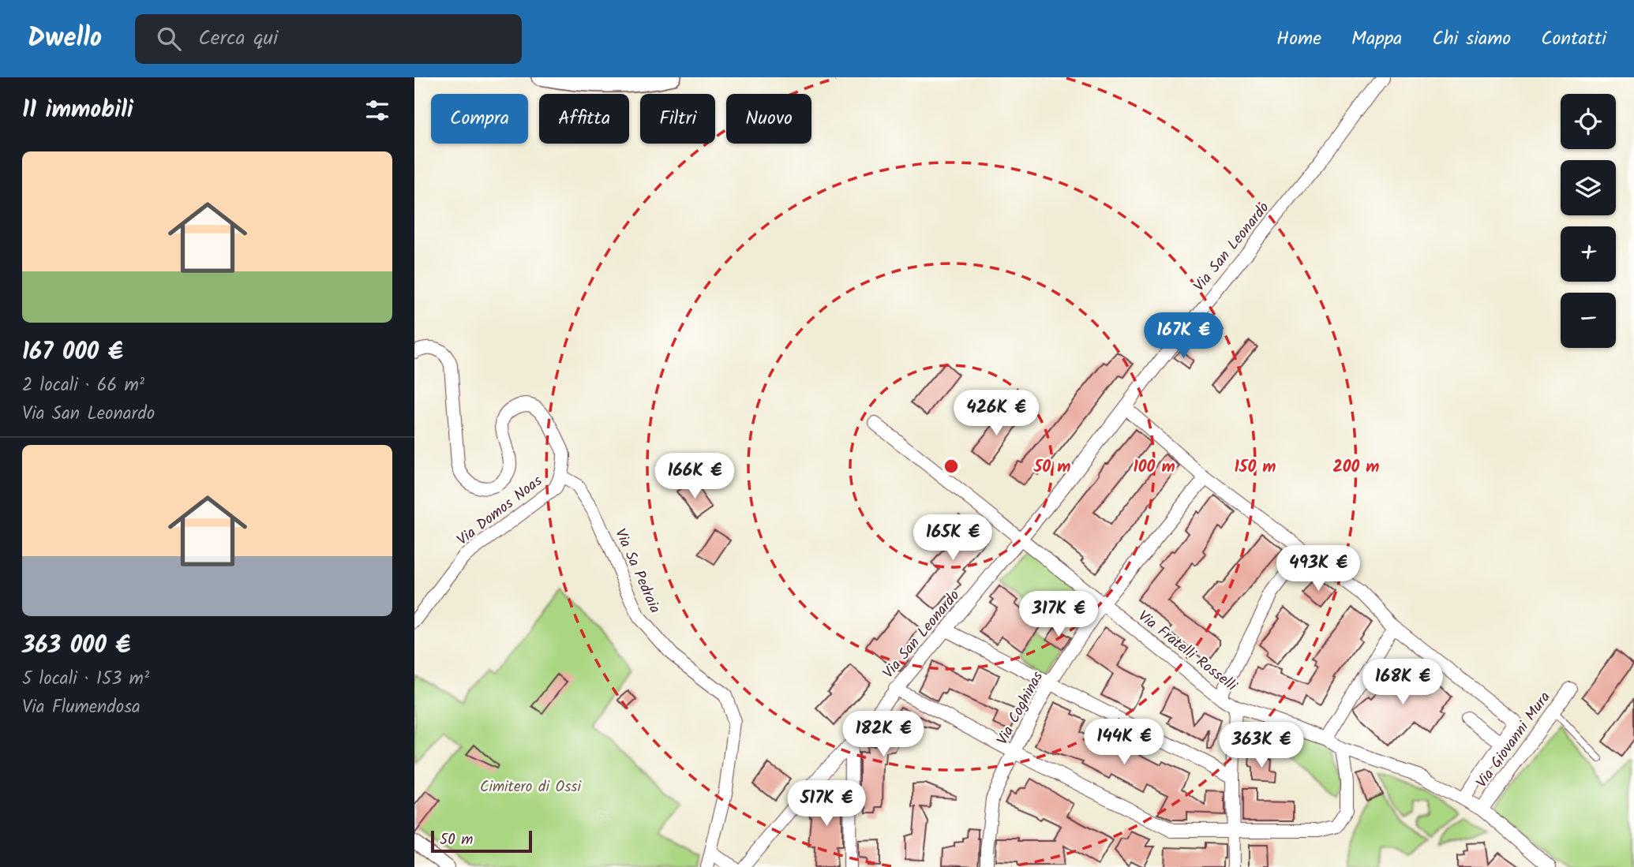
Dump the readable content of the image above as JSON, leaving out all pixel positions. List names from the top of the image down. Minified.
{"streets":{"street":["Via San Leonardo","Via Domos Noas","Via Sa Pedraia","Via Fratelli Rosselli","Via Coghinas","Via Giovanni Mura"]},"crossings":[["Via San Leonardo","Via Fratelli Rosselli"],["Via Domos Noas","Via Sa Pedraia"],["Via Fratelli Rosselli","Via Coghinas"],["Via Fratelli Rosselli","Via Giovanni Mura"]],"parks":["Cimitero di Ossi"],"scale_bar":"50 m","page":{"header":"Dwello","search":"Cerca qui","nav":["Home","Mappa","Chi siamo","Contatti"],"heading":"11 immobili","map_buttons":["+","−"],"chip":["Compra","Affitta","Filtri","Nuovo"],"list":[{"name":"167 000 €","note":"2 locali · 66 m² · Via San Leonardo"},{"name":"363 000 €","note":"5 locali · 153 m² · Via Flumendosa"}],"price":["167K €","426K €","166K €","165K €","493K €","317K €","168K €","182K €","144K €","363K €","517K €"],"scale":"50 m"},"rings":["50 m","100 m","150 m","200 m"]}
